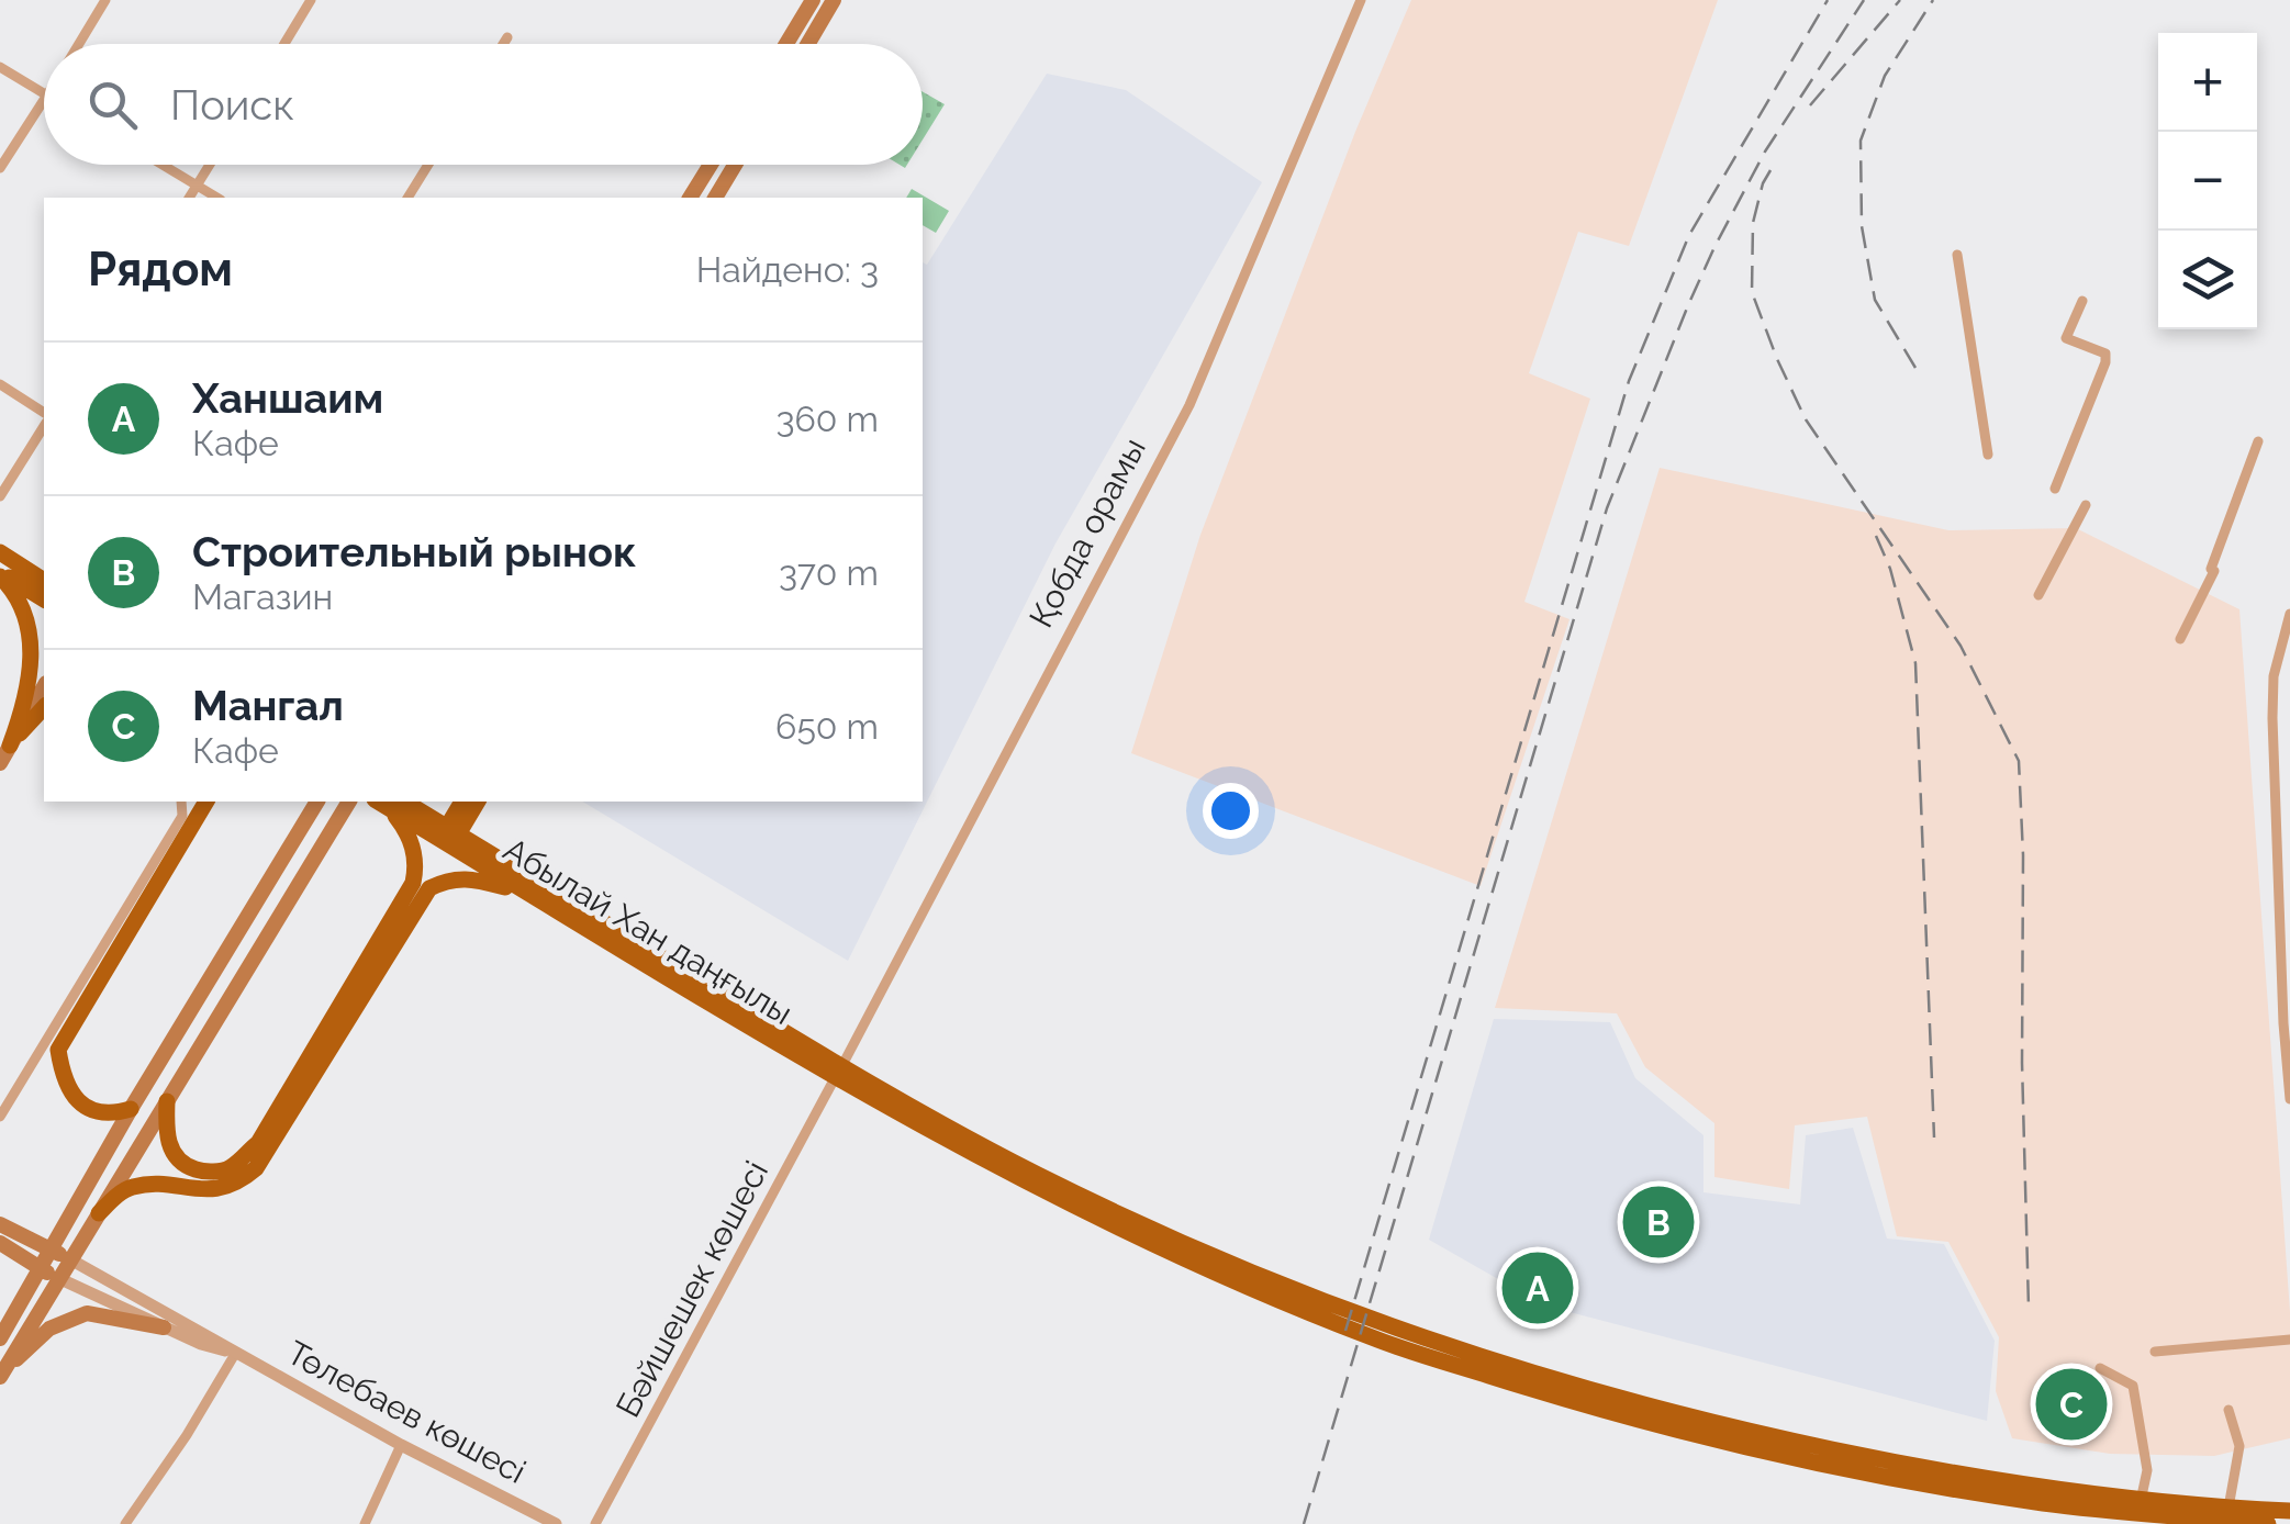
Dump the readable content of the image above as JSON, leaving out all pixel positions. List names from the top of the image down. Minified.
{"streets":{"main road":["Абылай Хан даңғылы","Төлебаев көшесі"],"street":["Қобда орамы","Бәйшешек көшесі"]},"crossings":[["Қобда орамы","Абылай Хан даңғылы"],["Қобда орамы","Бәйшешек көшесі"],["Абылай Хан даңғылы","Бәйшешек көшесі"]],"page":{"map_buttons":["+","−"],"search":"Поиск","heading":["Рядом","Найдено: 3"],"list":[{"mark":"A","name":"Ханшаим","note":"Кафе","value":"360 m"},{"mark":"B","name":"Строительный рынок","note":"Магазин","value":"370 m"},{"mark":"C","name":"Мангал","note":"Кафе","value":"650 m"}],"pins":["B","A","C"]}}
